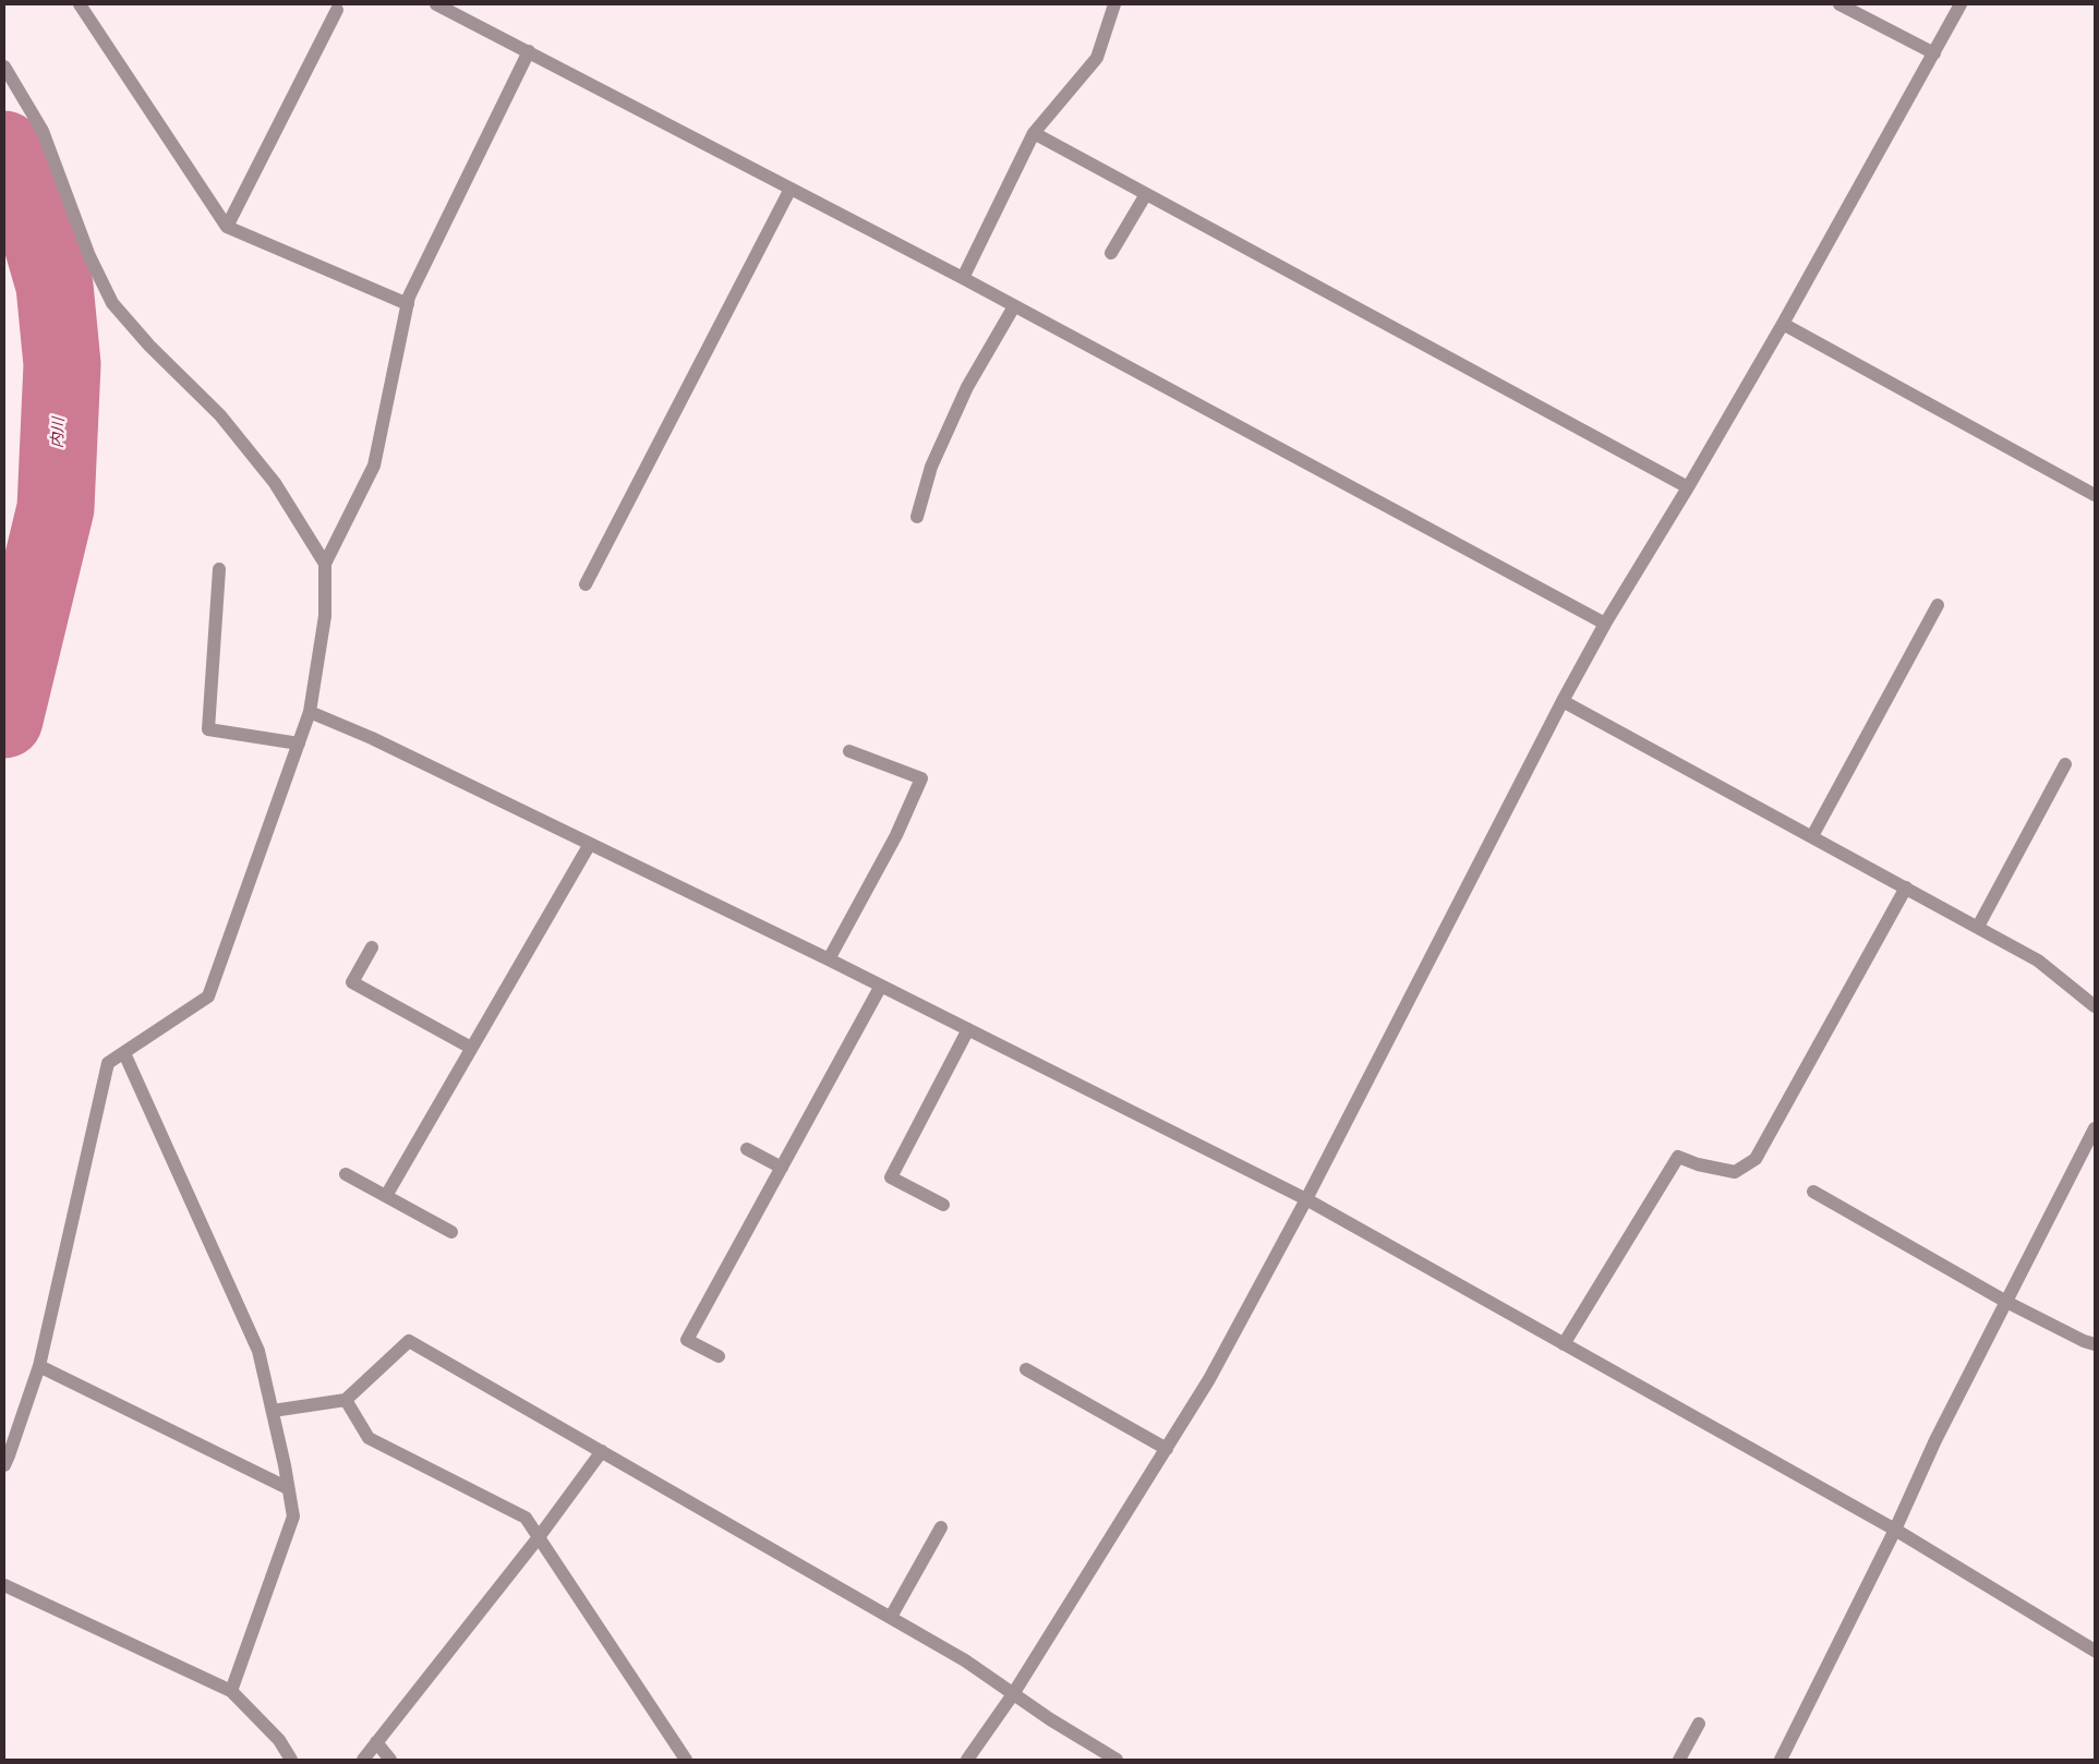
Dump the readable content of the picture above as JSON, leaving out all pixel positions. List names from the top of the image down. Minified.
{"water":["内川"]}
